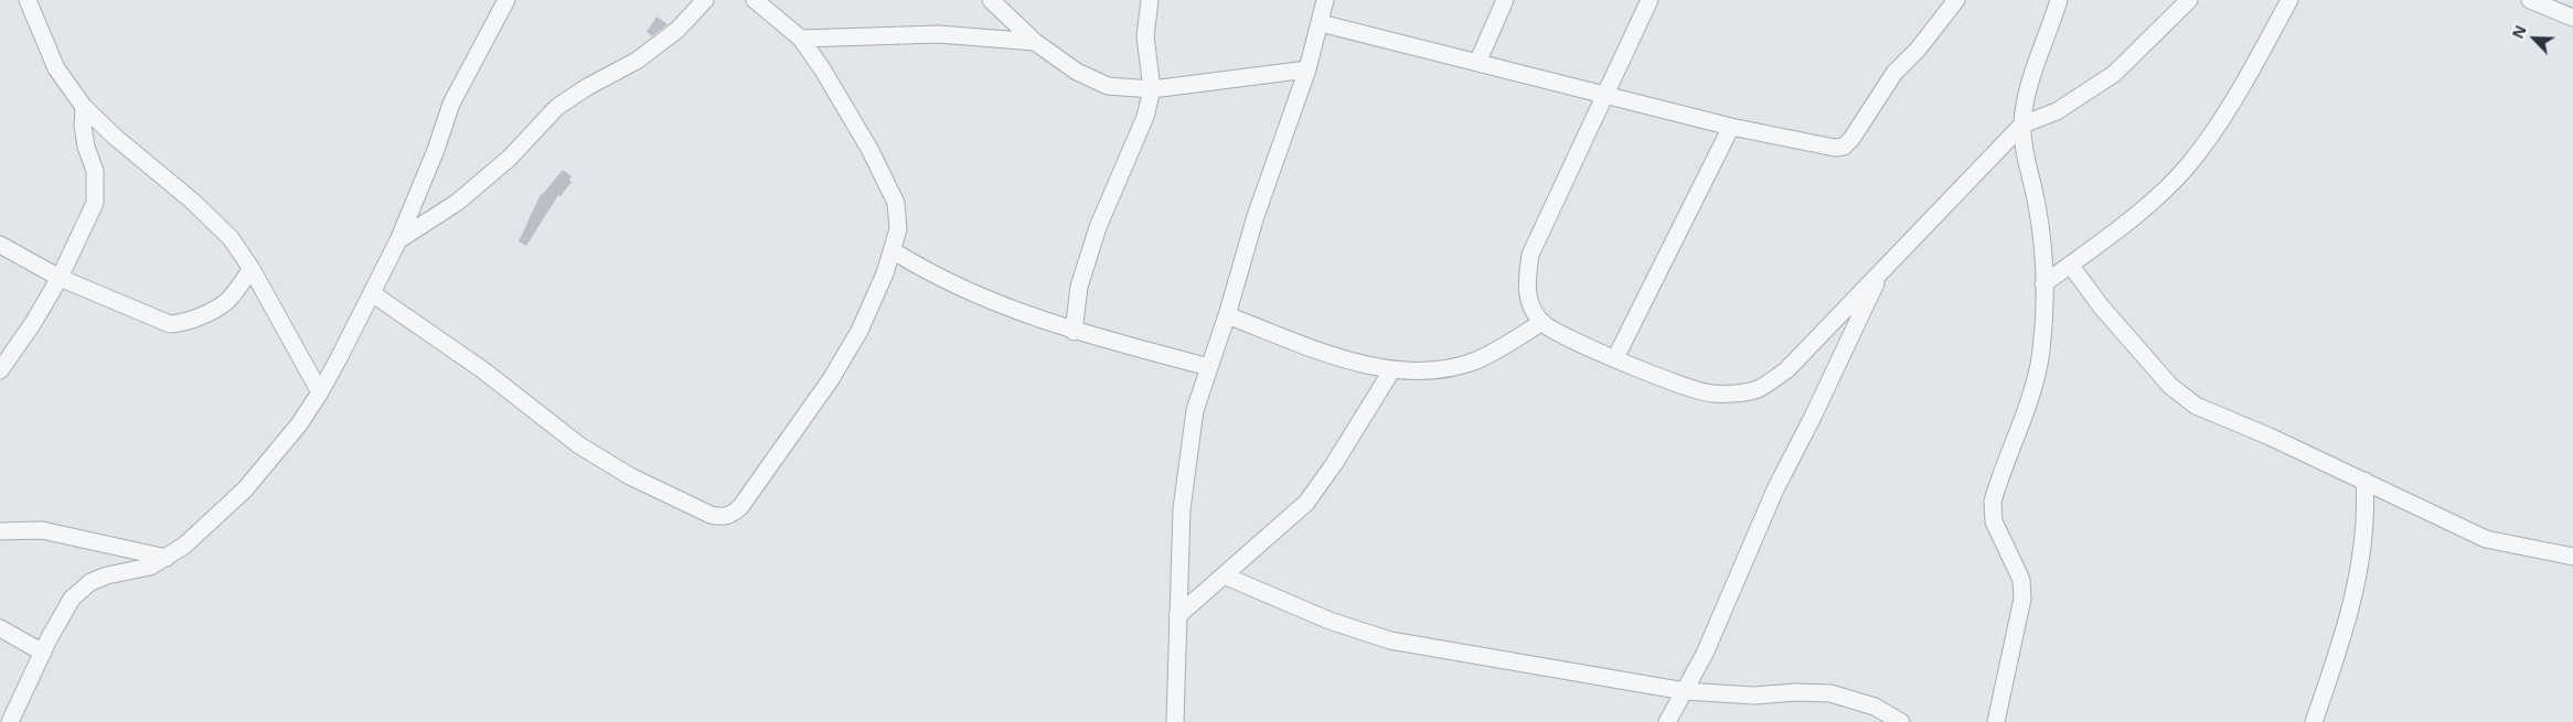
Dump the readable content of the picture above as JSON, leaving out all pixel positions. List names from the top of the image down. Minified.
{"north":"top left"}
